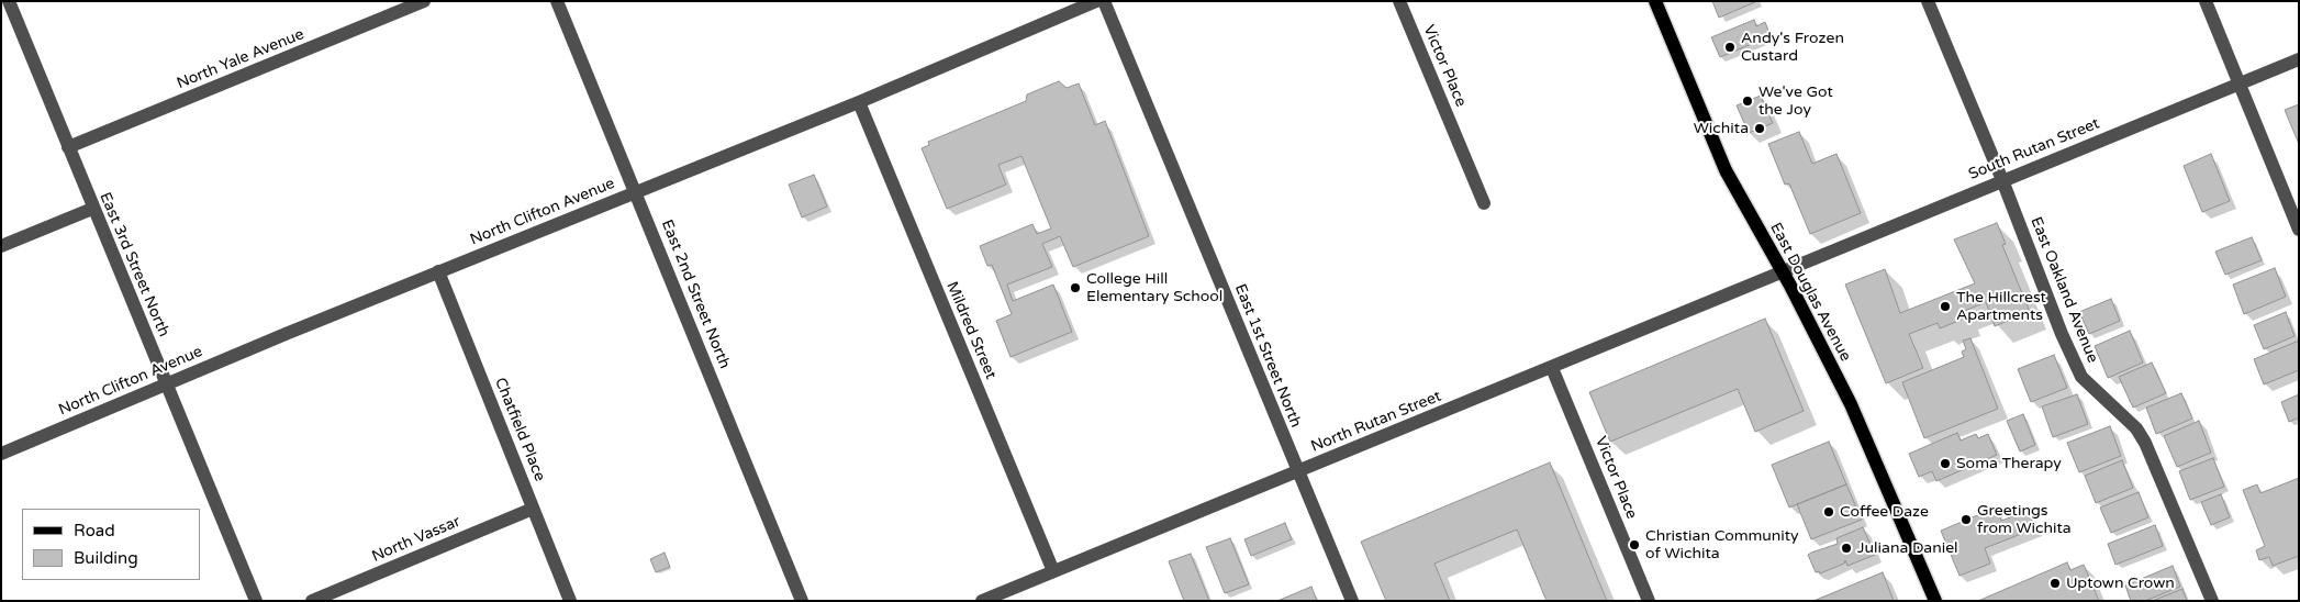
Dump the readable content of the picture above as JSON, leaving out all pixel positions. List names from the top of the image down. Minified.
{"streets":{"main road":["East Douglas Avenue"],"street":["North Yale Avenue","Victor Place","South Rutan Street","North Clifton Avenue","East 3rd Street North","East Oakland Avenue","East 2nd Street North","Mildred Street","East 1st Street North","North Rutan Street","Chatfield Place","North Vassar"]},"crossings":[["North Yale Avenue","East 3rd Street North"],["Victor Place","North Rutan Street"],["South Rutan Street","East Oakland Avenue"],["South Rutan Street","East Douglas Avenue"],["South Rutan Street","North Rutan Street"],["North Clifton Avenue","East 3rd Street North"],["North Clifton Avenue","East 2nd Street North"],["North Clifton Avenue","Mildred Street"],["North Clifton Avenue","Chatfield Place"],["East Douglas Avenue","North Rutan Street"],["Mildred Street","North Rutan Street"],["East 1st Street North","North Rutan Street"],["Chatfield Place","North Vassar"]],"places":["Andy's Frozen Custard","We've Got the Joy","Wichita","College Hill Elementary School","The Hillcrest Apartments","Soma Therapy","Coffee Daze","Greetings from Wichita","Christian Community of Wichita","Juliana Daniel","Uptown Crown"],"legend":["Road","Building"]}
